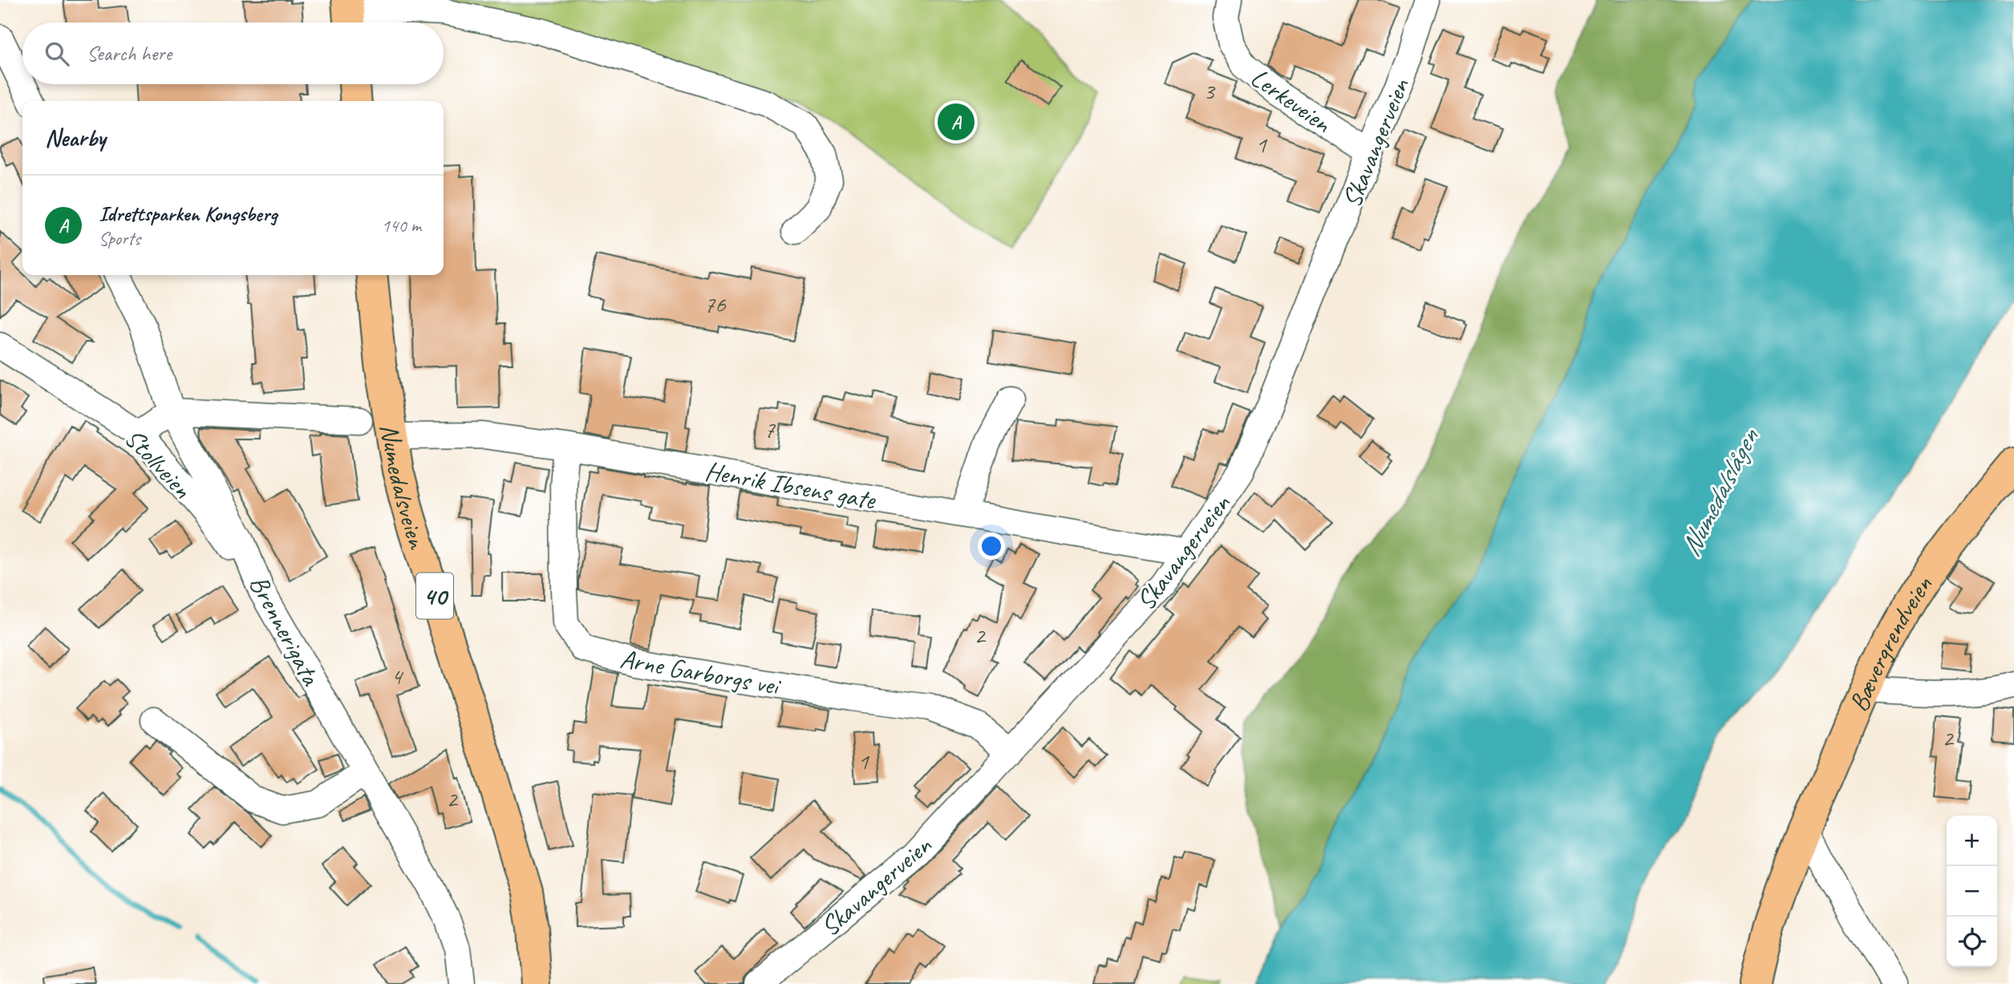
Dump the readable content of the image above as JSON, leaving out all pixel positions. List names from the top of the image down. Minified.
{"streets":{"main road":["Numedalsveien","40","Bævergrendveien"],"street":["Lerkeveien","Skavangerveien","Stollveien","Henrik Ibsens gate","Brennerigata","Arne Garborgs vei"]},"crossings":[["Lerkeveien","Skavangerveien"],["Skavangerveien","Henrik Ibsens gate"],["Skavangerveien","Arne Garborgs vei"],["Stollveien","Brennerigata"],["Henrik Ibsens gate","Numedalsveien"],["Henrik Ibsens gate","Arne Garborgs vei"]],"water":["Numedalslågen"],"house_numbers":["3","1","76","7","2","4","2","1","2"],"page":{"search":"Search here","pins":"A","heading":"Nearby","list":[{"mark":"A","name":"Idrettsparken Kongsberg","note":"Sports","value":"140 m"}],"map_buttons":["+","−"]}}
